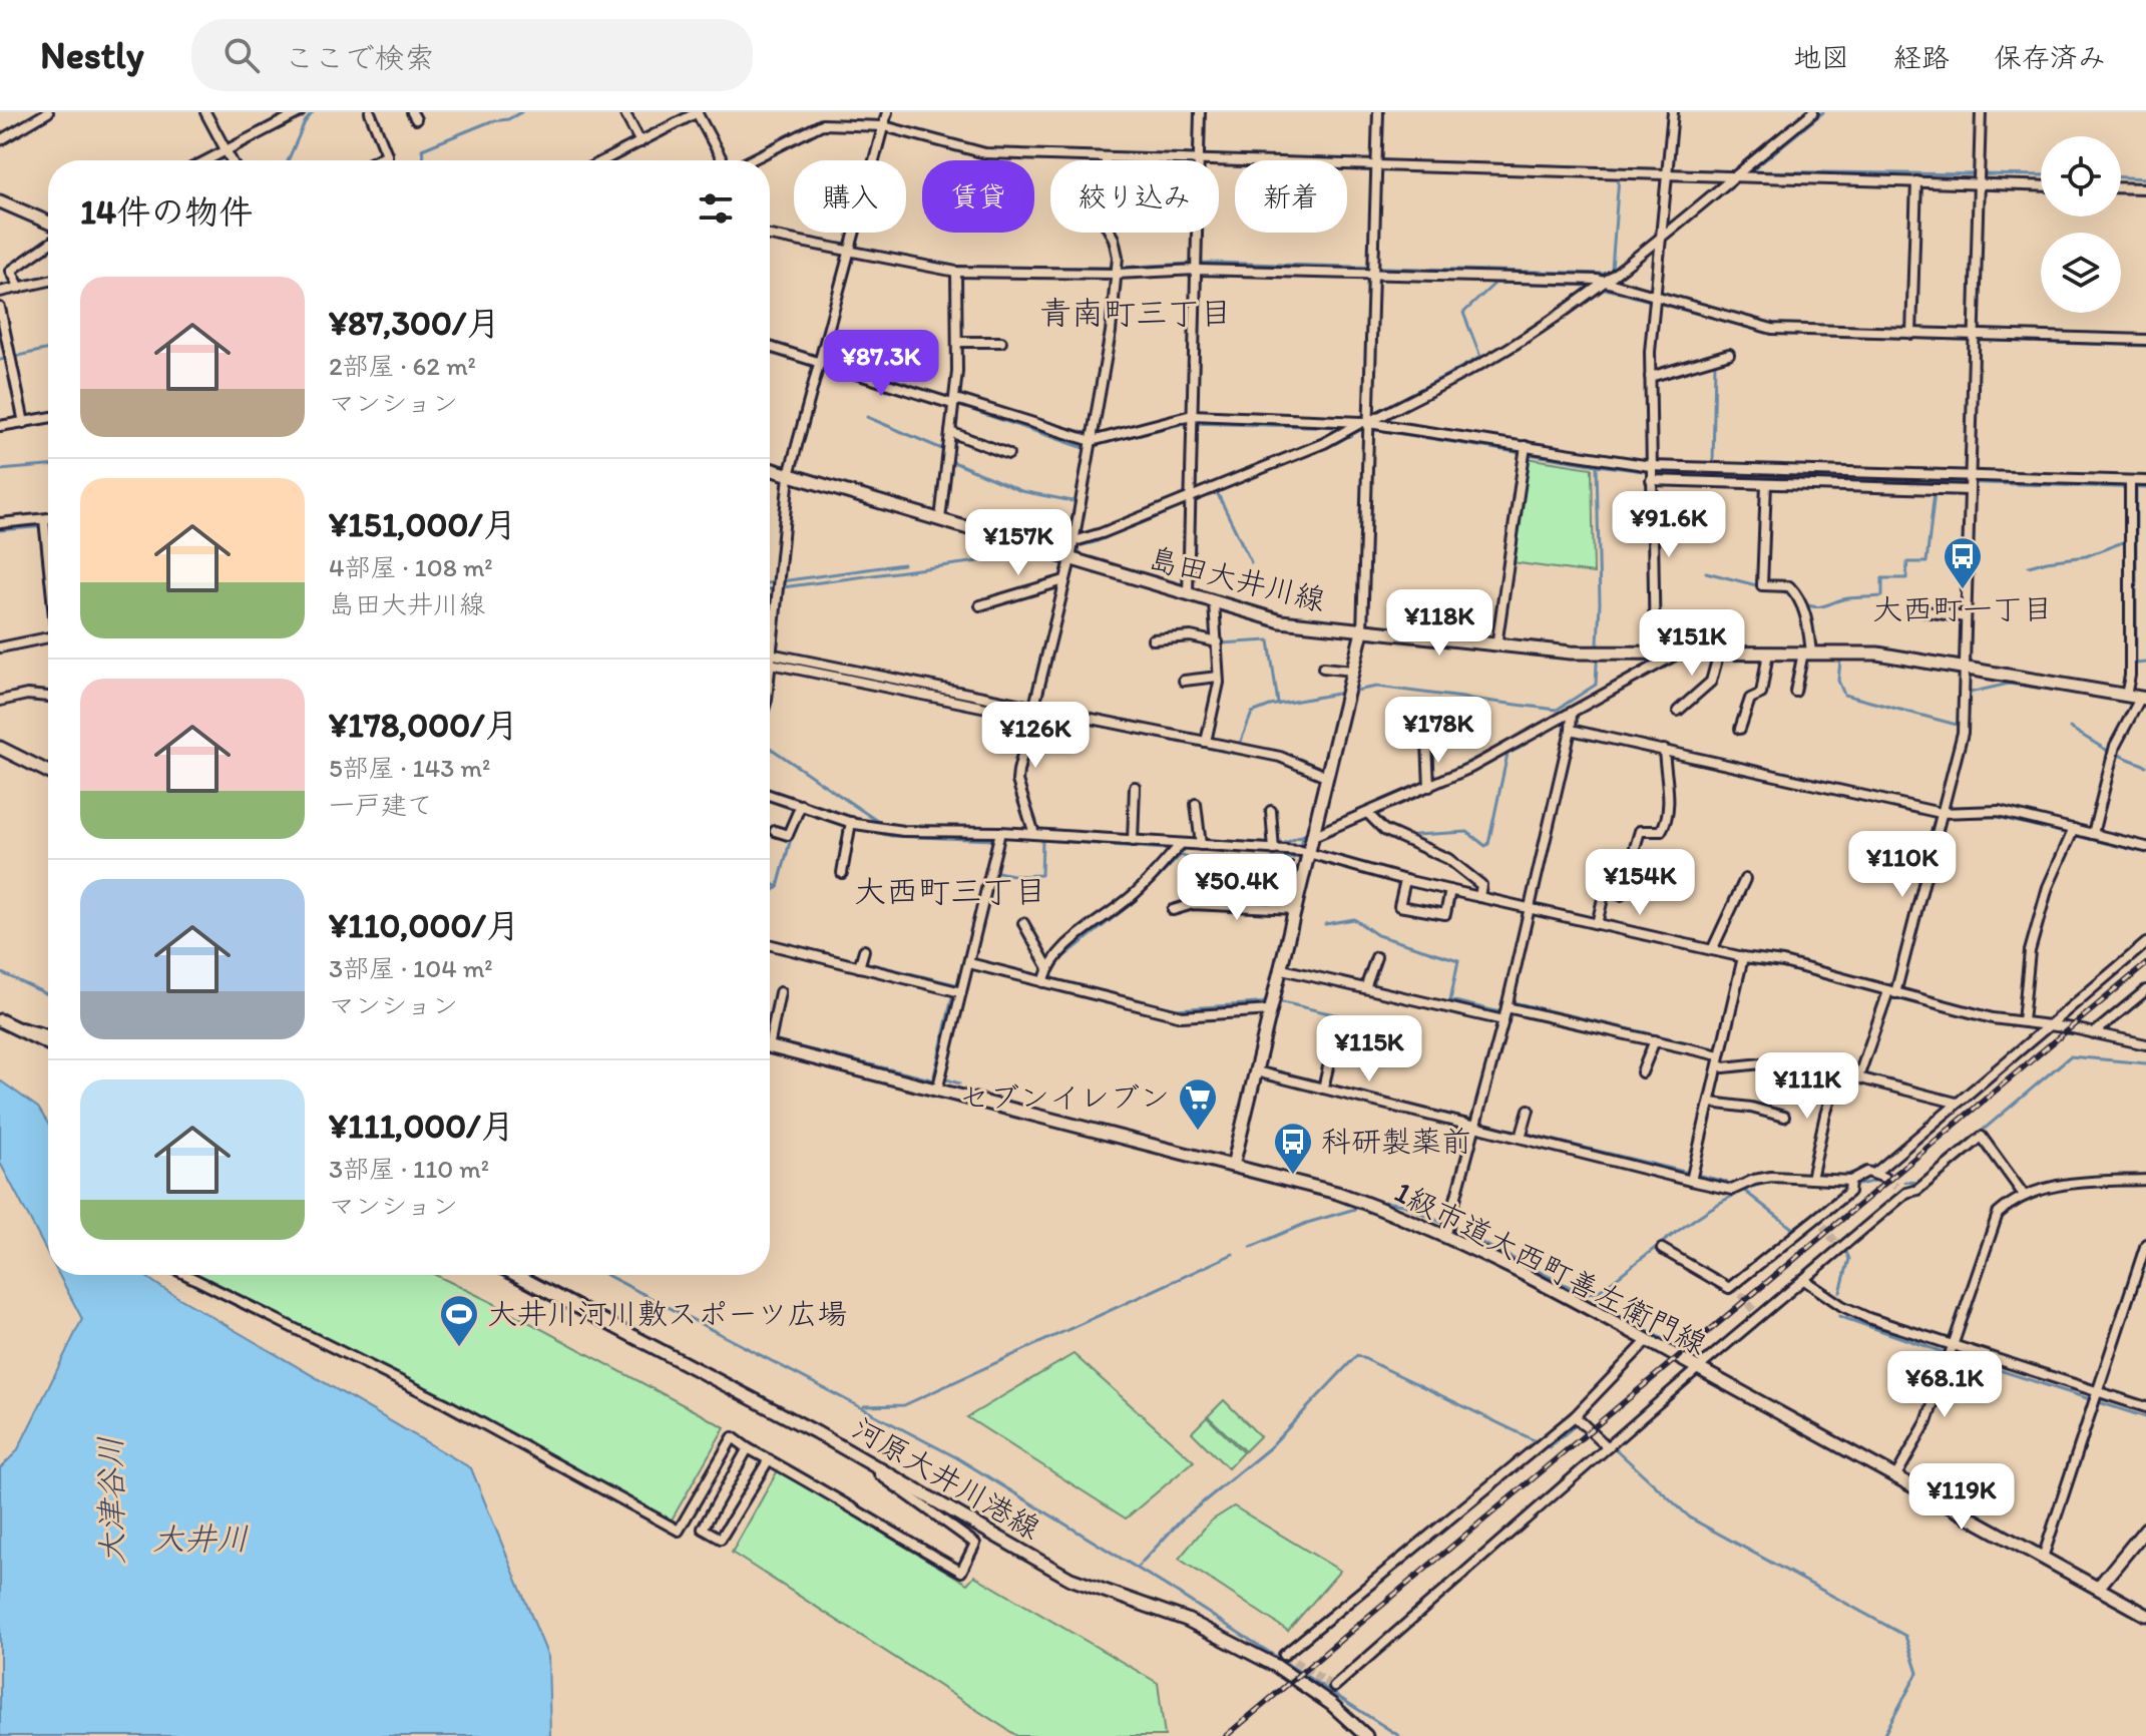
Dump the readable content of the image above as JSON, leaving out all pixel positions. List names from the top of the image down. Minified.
{"streets":{"main road":["島田大井川線","1級市道大西町善左衛門線","河原大井川港線"]},"districts":["青南町三丁目","大西町三丁目"],"water":["大津谷川","大井川"],"places":{"bus stop":["大西町一丁目","科研製薬前"],"supermarket":["セブンイレブン"],"sports":["大井川河川敷スポーツ広場"]},"page":{"header":"Nestly","search":"ここで検索","nav":["地図","経路","保存済み"],"chip":["購入","賃貸","絞り込み","新着"],"heading":"14件の物件","list":[{"name":"¥87,300/月","note":"2部屋 · 62 m² · マンション"},{"name":"¥151,000/月","note":"4部屋 · 108 m² · 島田大井川線"},{"name":"¥178,000/月","note":"5部屋 · 143 m² · 一戸建て"},{"name":"¥110,000/月","note":"3部屋 · 104 m² · マンション"},{"name":"¥111,000/月","note":"3部屋 · 110 m² · マンション"}],"price":["¥87.3K","¥91.6K","¥157K","¥118K","¥151K","¥178K","¥126K","¥110K","¥154K","¥50.4K","¥115K","¥111K","¥68.1K","¥119K"]}}
